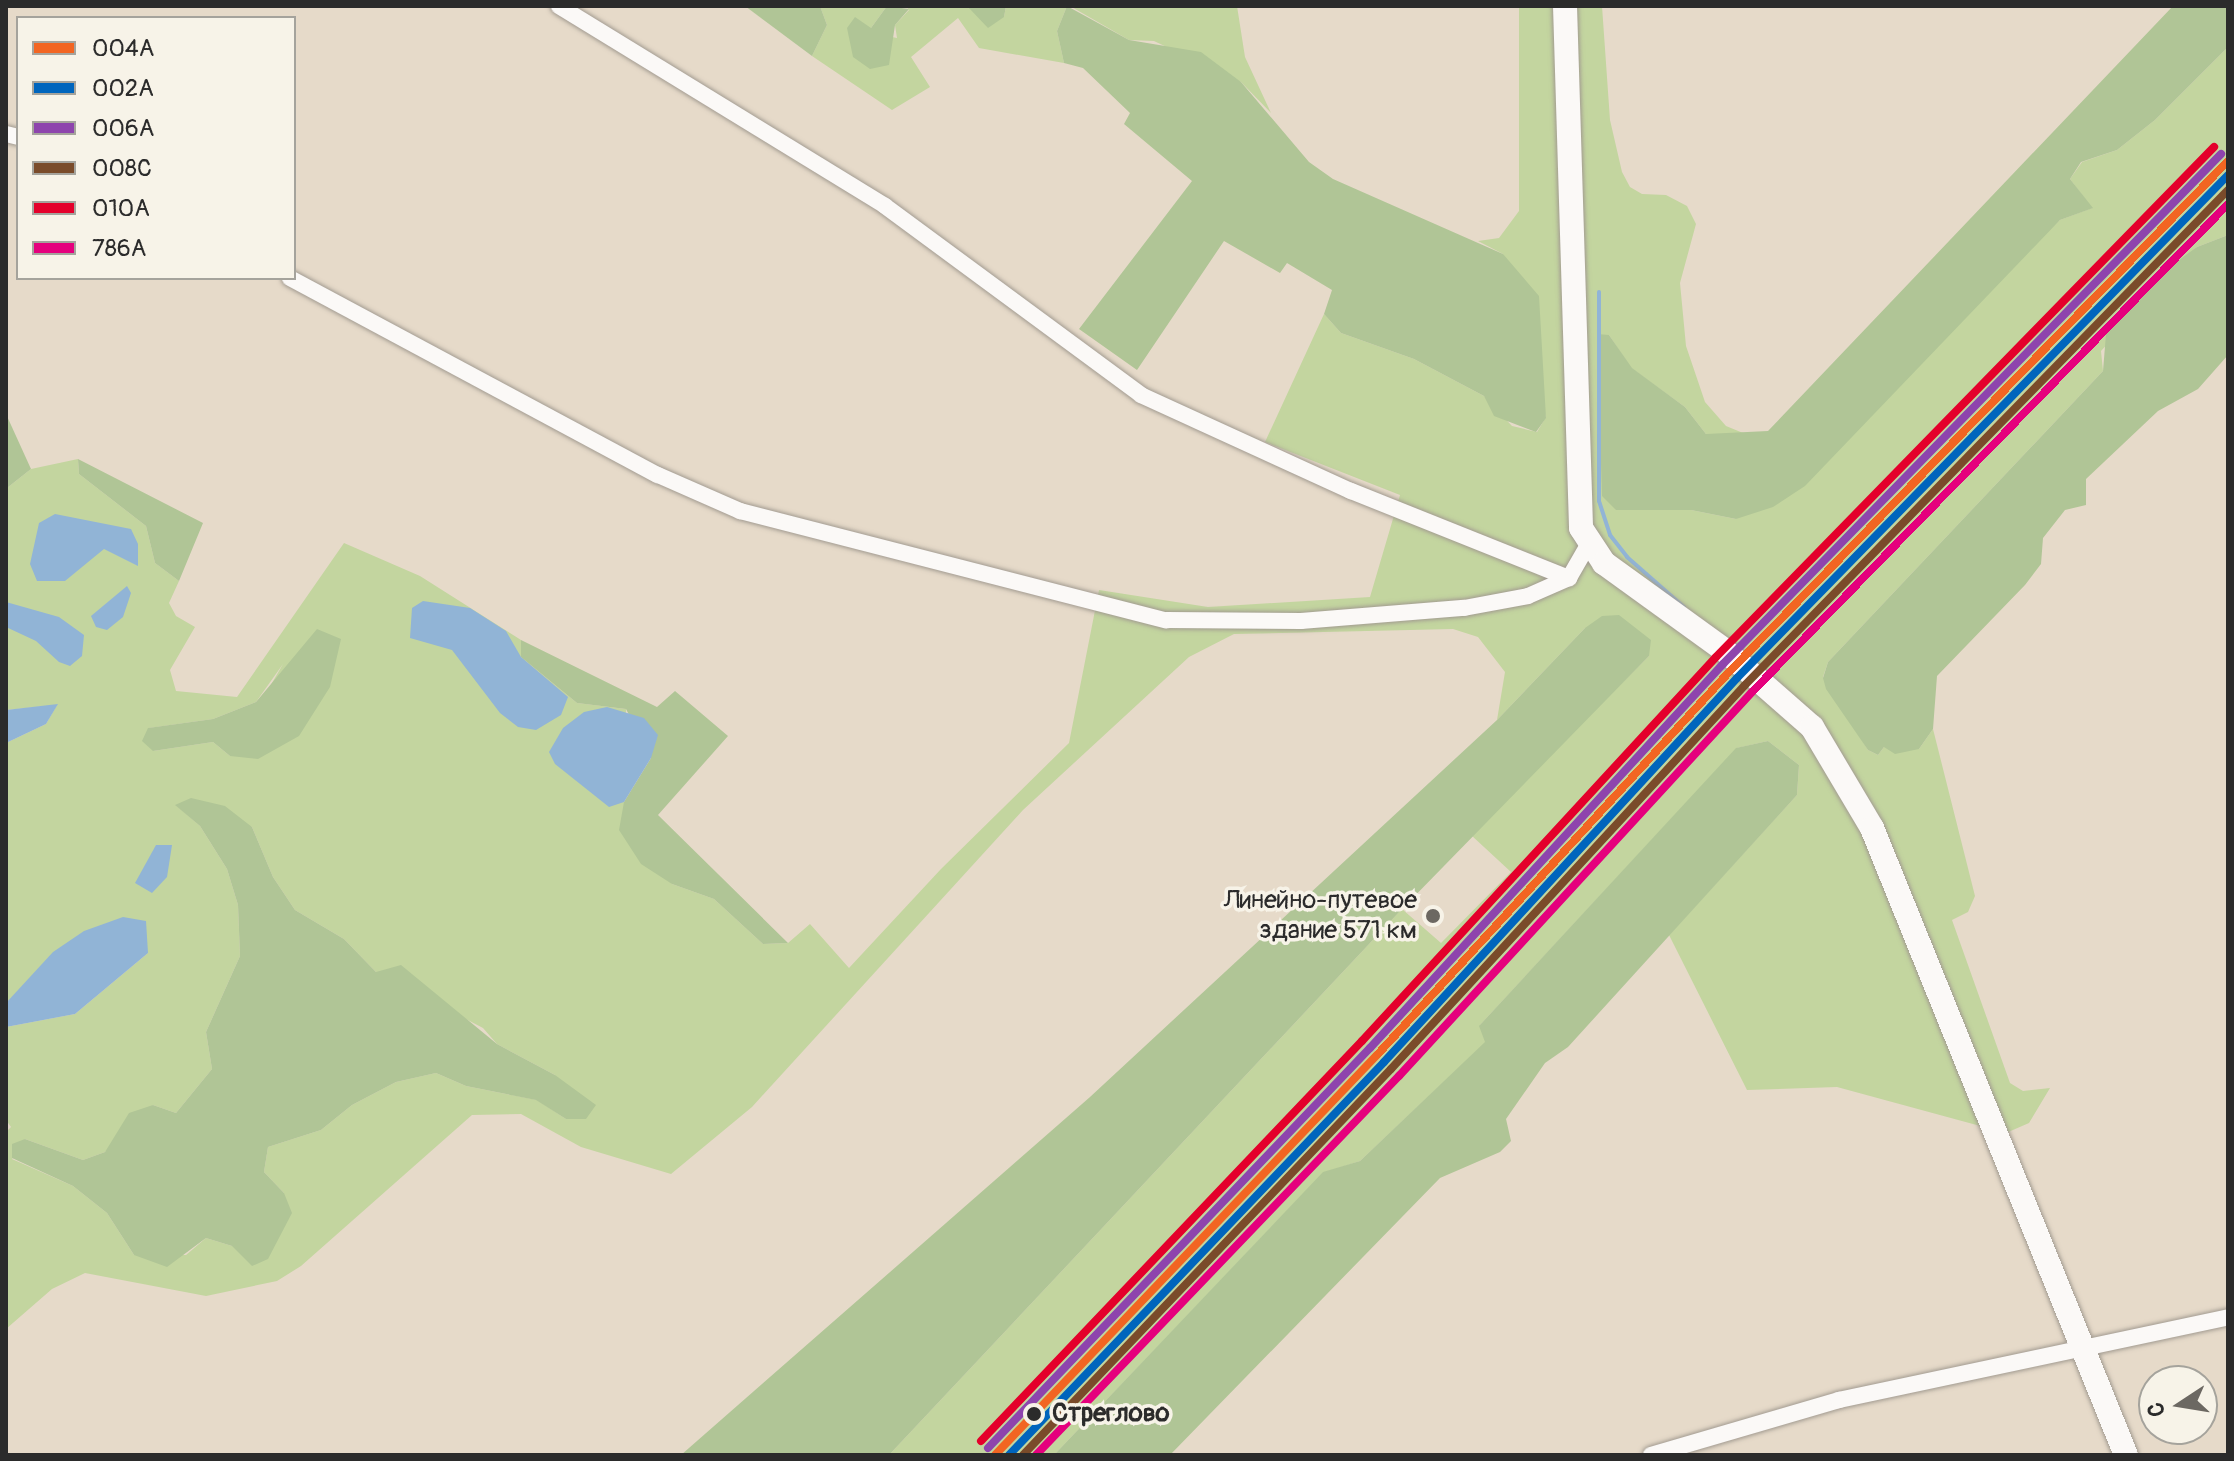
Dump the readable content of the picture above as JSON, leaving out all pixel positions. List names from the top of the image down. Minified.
{"places":["Линейно-путевое здание 571 км","Стреглово"],"lines":["transit line 010А","transit line 006А","transit line 004А","transit line 002А","transit line 008С","transit line 786А"],"legend":["004А","002А","006А","008С","010А","786А"],"north":"left"}
